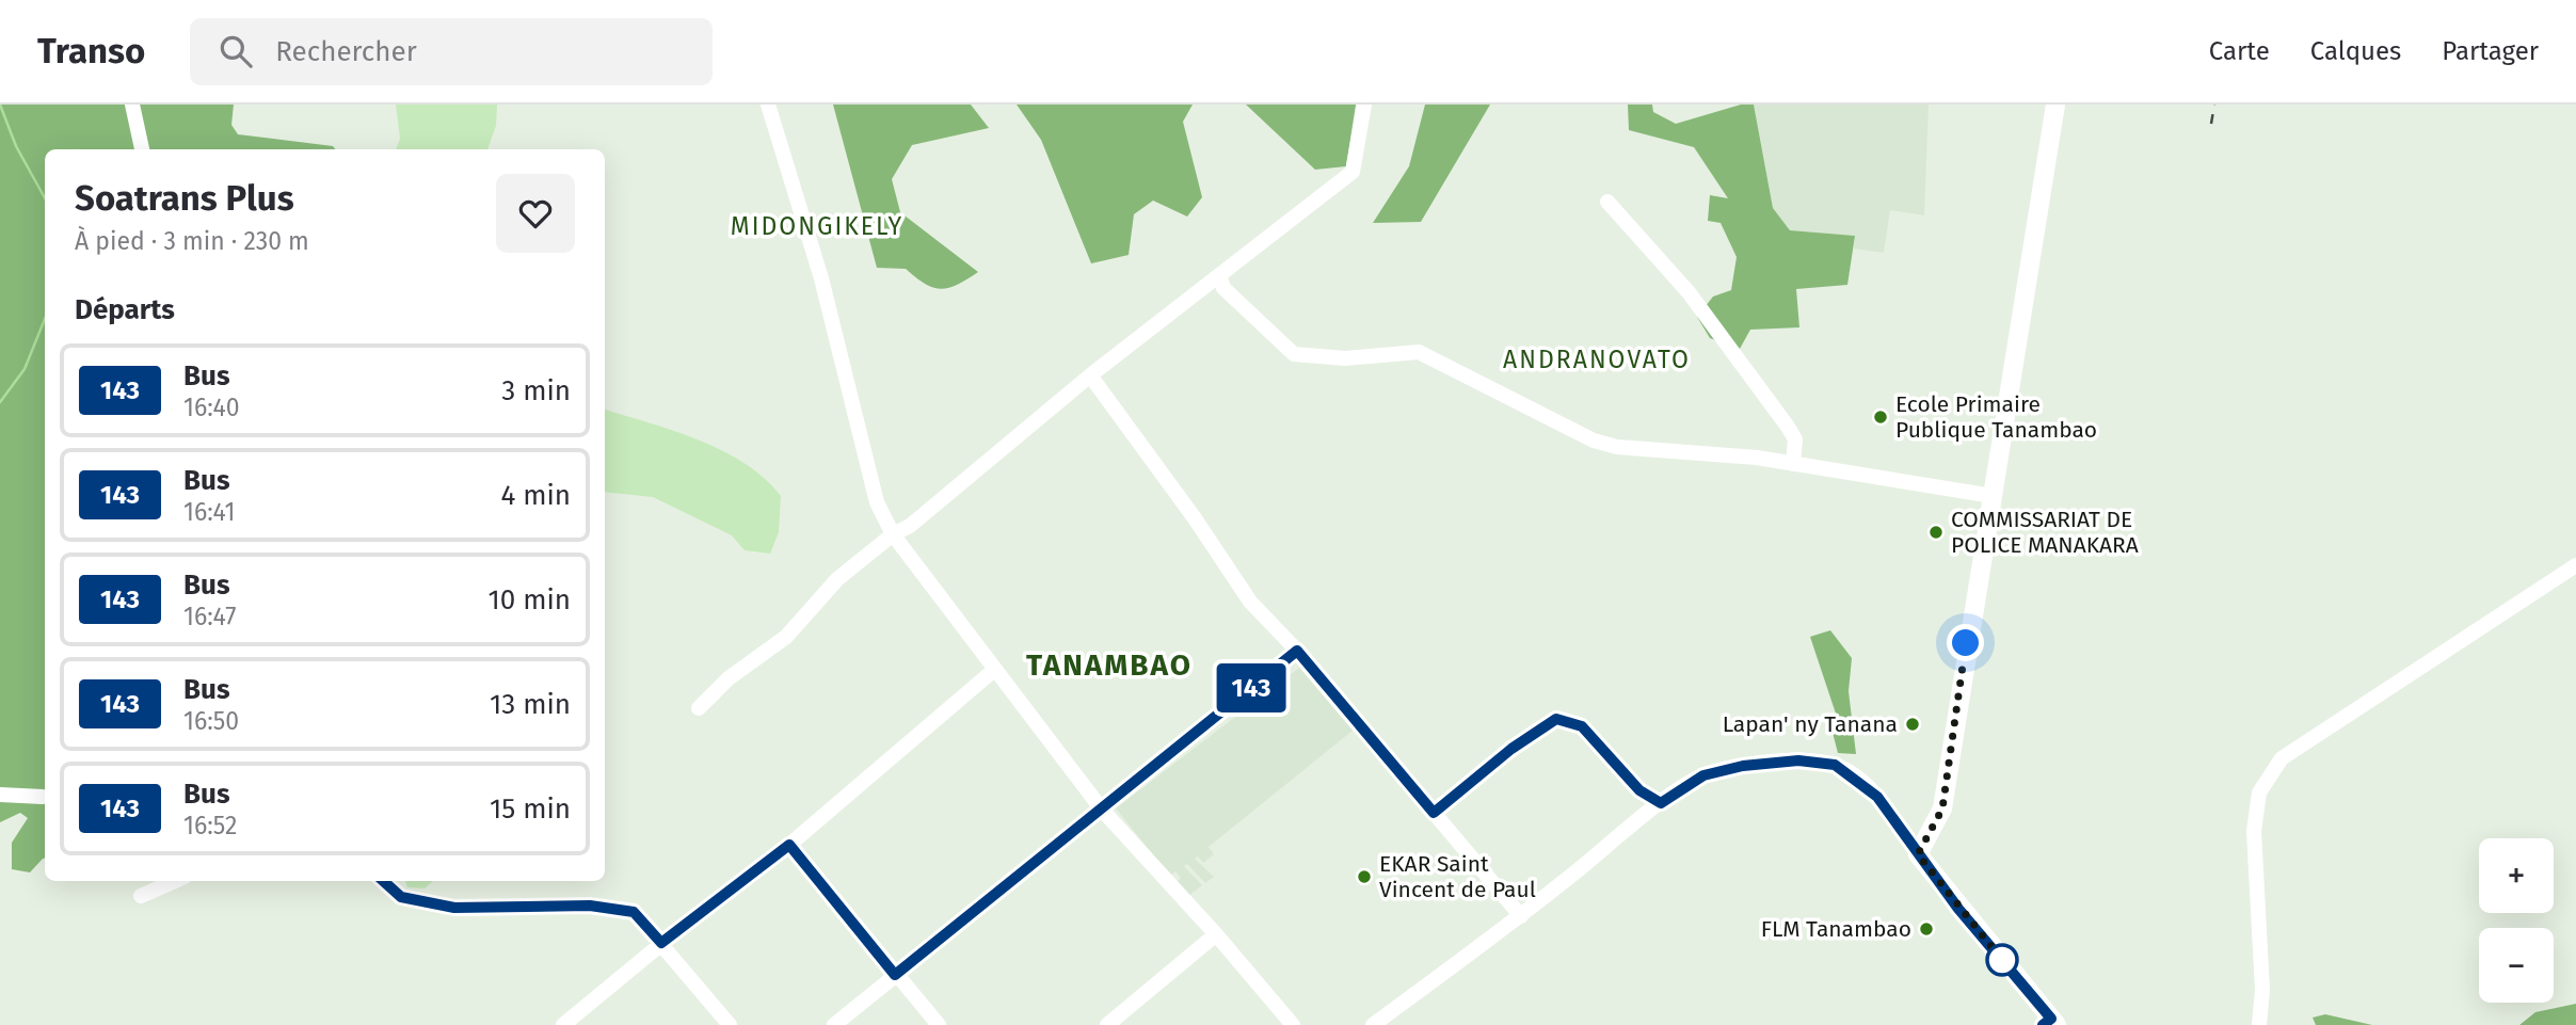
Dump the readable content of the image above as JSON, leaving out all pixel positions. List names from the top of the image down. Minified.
{"districts":["MIDONGIKELY","ANDRANOVATO","TANAMBAO"],"places":["Ecole Primaire Publique Tanambao","COMMISSARIAT DE POLICE MANAKARA","Lapan' ny Tanana","EKAR Saint Vincent de Paul","FLM Tanambao"],"lines":["bus line 143"],"page":{"header":"Transo","search":"Rechercher","nav":["Carte","Calques","Partager"],"on_map":"143","heading":[["Soatrans Plus","À pied · 3 min · 230 m"],"Départs"],"list":[{"mark":"143","name":"Bus","note":"16:40","value":"3 min"},{"mark":"143","name":"Bus","note":"16:41","value":"4 min"},{"mark":"143","name":"Bus","note":"16:47","value":"10 min"},{"mark":"143","name":"Bus","note":"16:50","value":"13 min"},{"mark":"143","name":"Bus","note":"16:52","value":"15 min"}],"map_buttons":["+","−"]}}
